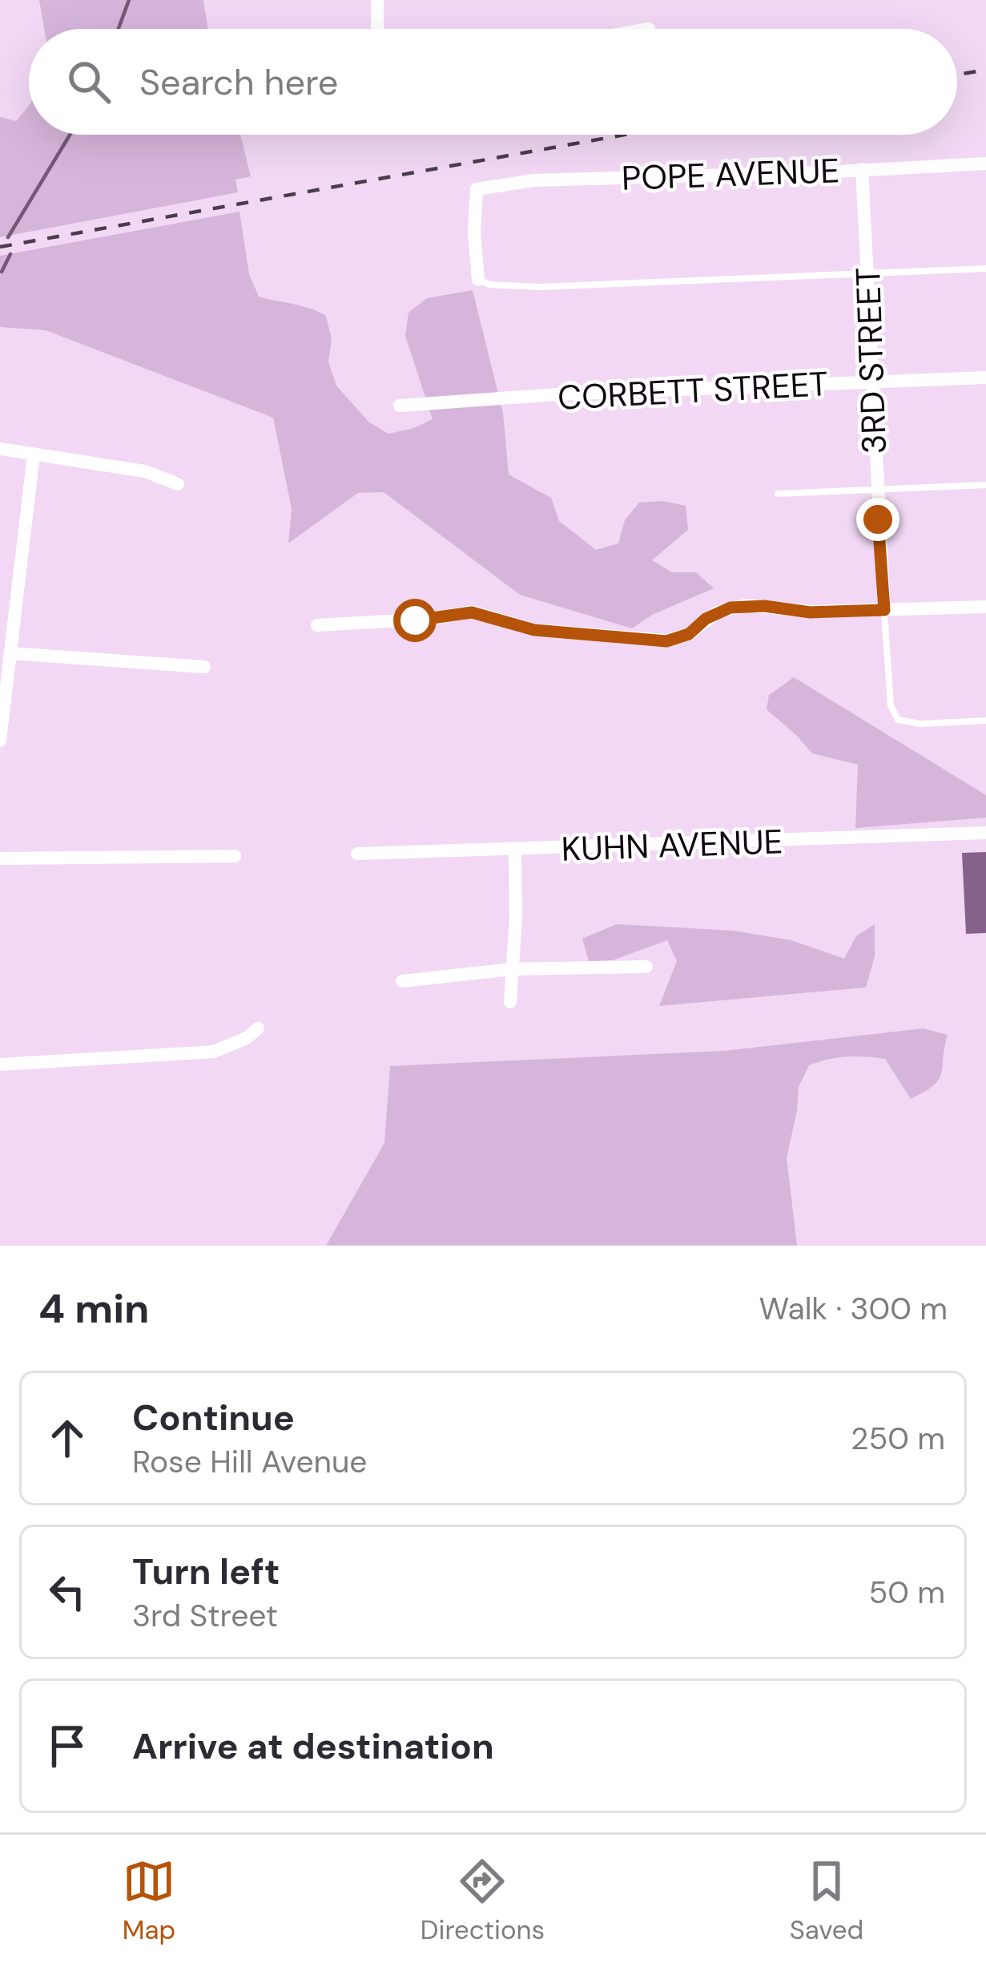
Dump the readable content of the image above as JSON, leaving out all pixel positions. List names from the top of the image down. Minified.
{"streets":{"street":["POPE AVENUE","3RD STREET","CORBETT STREET","KUHN AVENUE"]},"crossings":[["POPE AVENUE","3RD STREET"],["3RD STREET","CORBETT STREET"]],"page":{"search":"Search here","heading":["4 min","Walk · 300 m"],"list":[["Continue","Rose Hill Avenue","250 m"],["Turn left","3rd Street","50 m"],"Arrive at destination"],"nav":["Map","Directions","Saved"]}}
